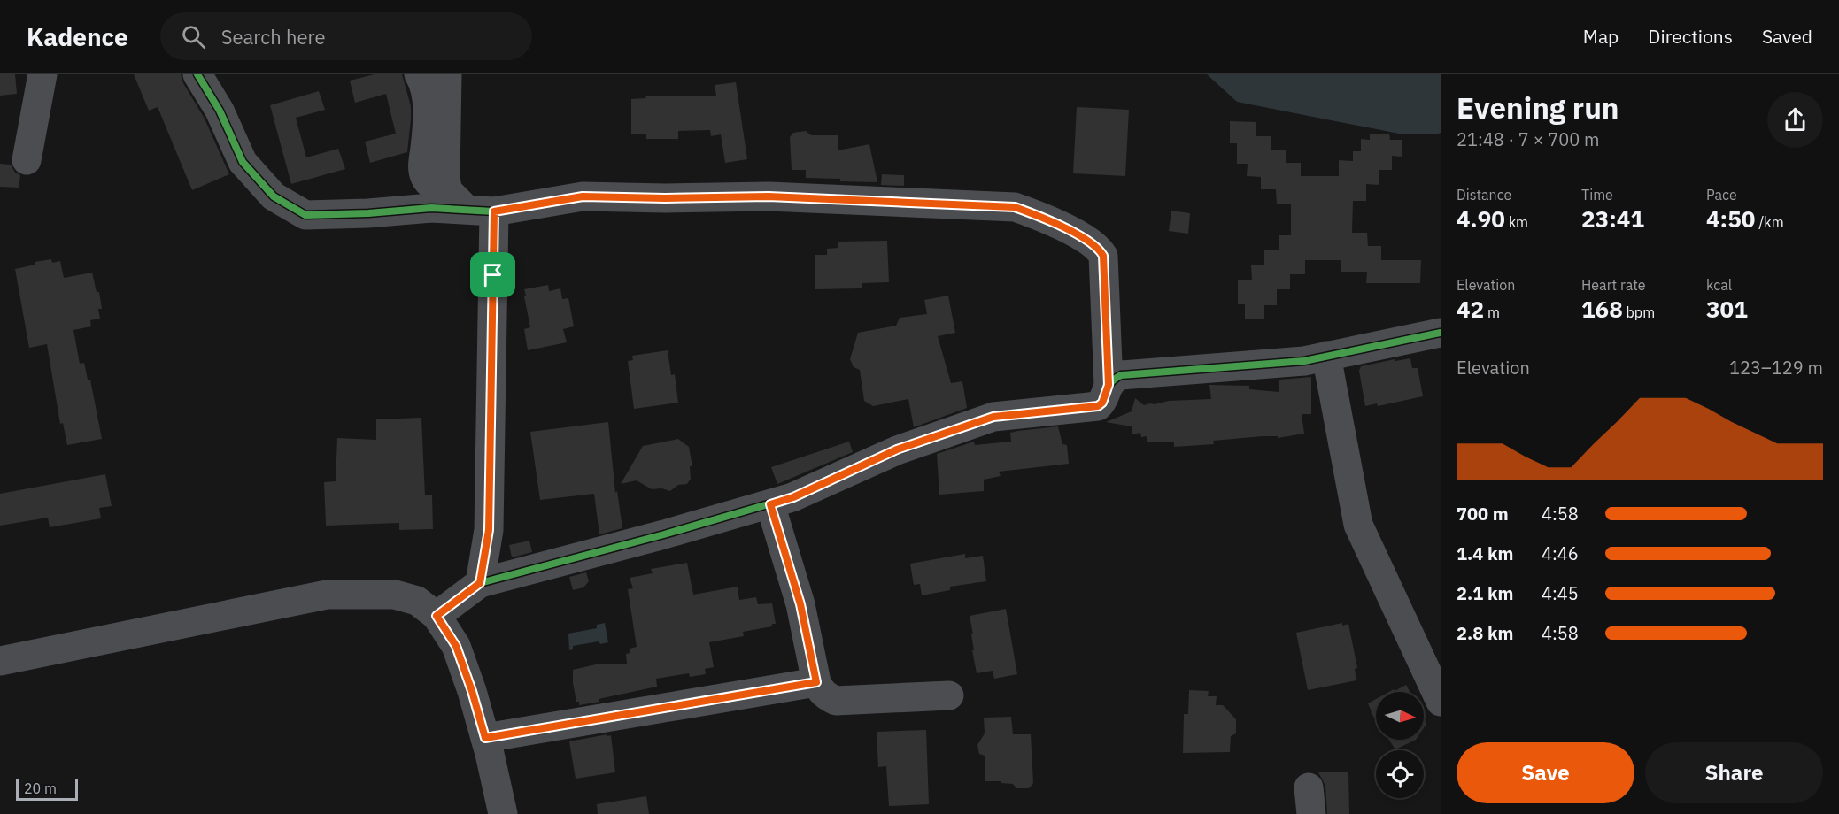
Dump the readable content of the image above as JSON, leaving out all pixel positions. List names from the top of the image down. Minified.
{"scale_bar":"20 m","north":"right","page":{"header":"Kadence","search":"Search here","nav":["Map","Directions","Saved"],"heading":["Evening run","21:48 · 7 × 700 m"],"stats":[["Distance","4.90 km"],["Time","23:41"],["Pace","4:50 /km"],["Elevation","42 m"],["Heart rate","168 bpm"],["kcal","301"]],"chart":["Elevation","123–129 m"],"list":[{"name":"700 m","note":"4:58"},{"name":"1.4 km","note":"4:46"},{"name":"2.1 km","note":"4:45"},{"name":"2.8 km","note":"4:58"}],"buttons":["Save","Share"],"scale":"20 m"}}
